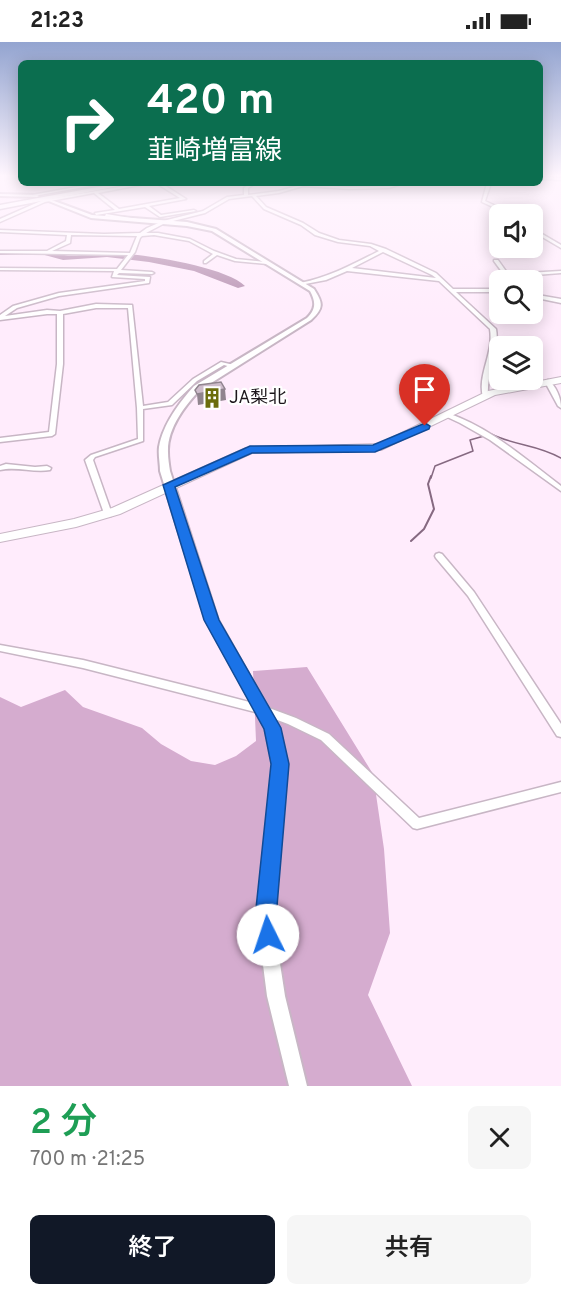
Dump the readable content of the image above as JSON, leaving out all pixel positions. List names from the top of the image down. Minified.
{"places":{"building":["JA梨北"]},"page":{"status":"21:23","turn":["420 m","韮崎増富線"],"heading":["2 分","700 m · 21:25"],"buttons":["終了","共有"]}}
